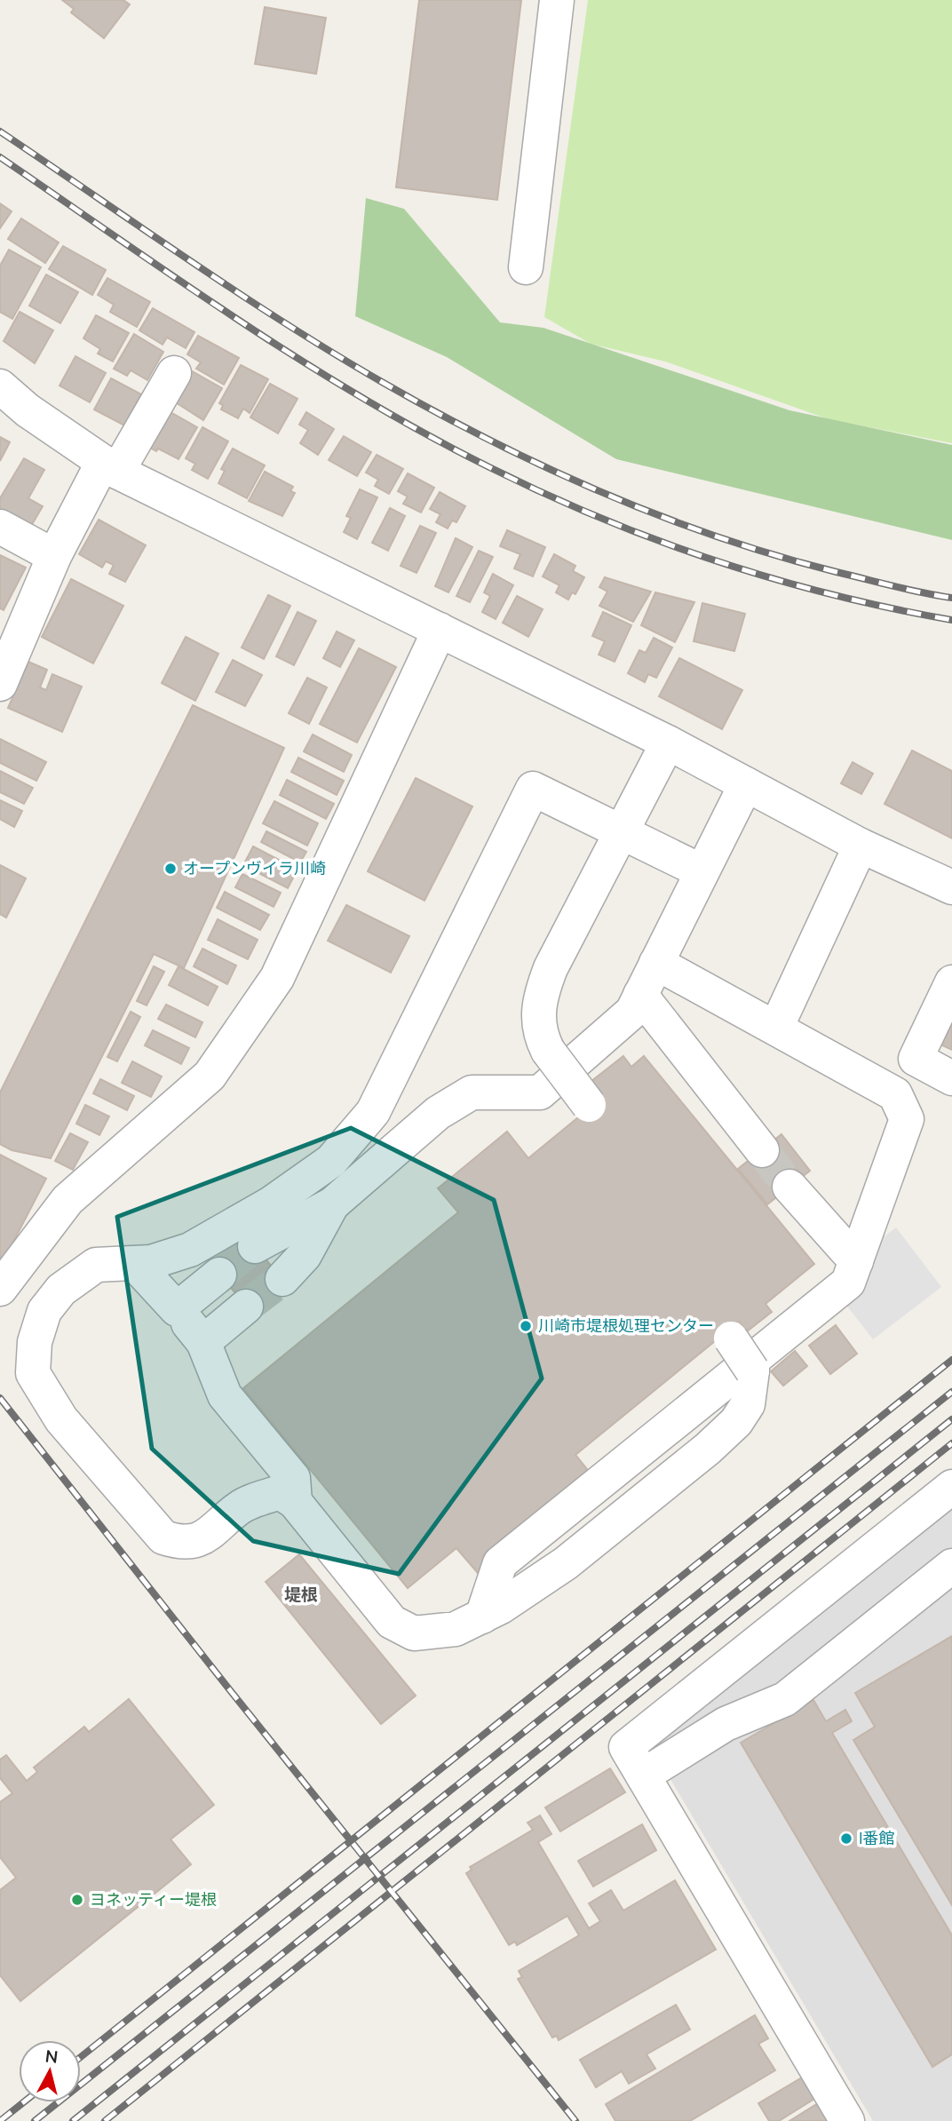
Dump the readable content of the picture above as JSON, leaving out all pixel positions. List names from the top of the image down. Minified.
{"districts":["堤根"],"places":["オープンヴイラ川崎","川崎市堤根処理センター","I番館","ヨネッティー堤根"],"north":"top"}
